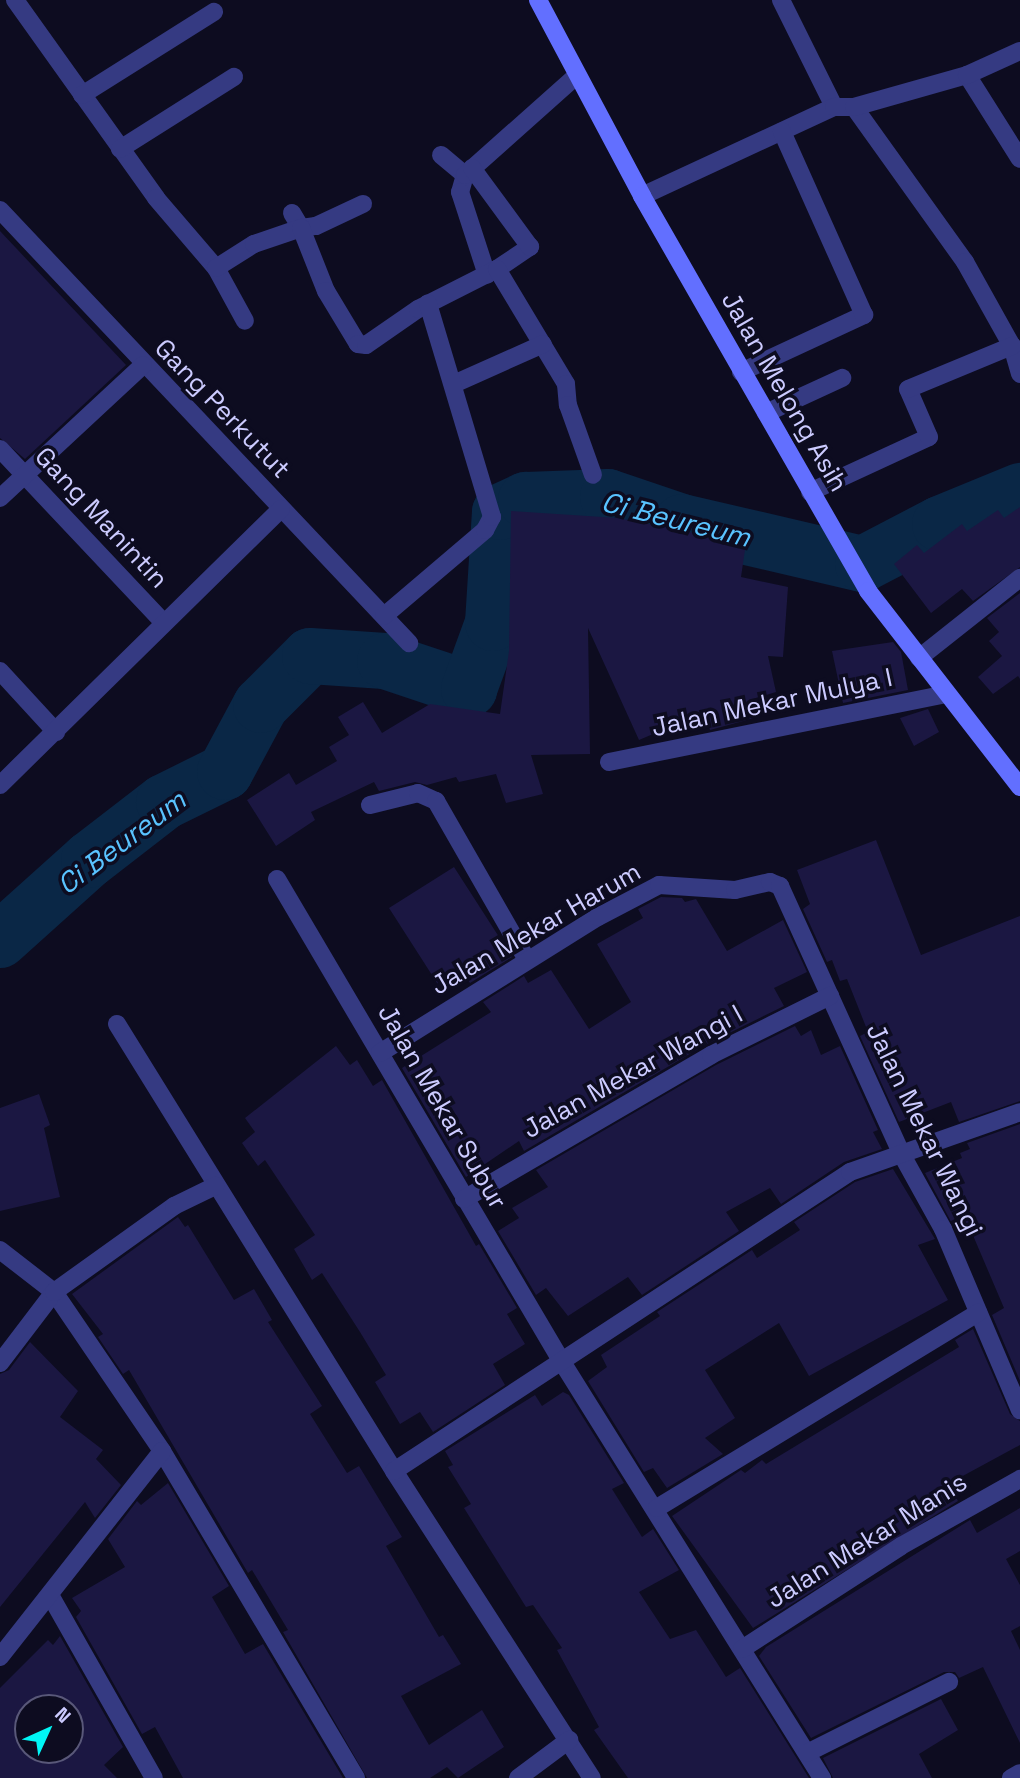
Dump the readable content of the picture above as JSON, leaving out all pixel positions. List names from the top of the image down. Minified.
{"streets":{"main road":["Jalan Melong Asih"],"street":["Gang Perkutut","Gang Manintin","Jalan Mekar Mulya I","Jalan Mekar Harum","Jalan Mekar Wangi I","Jalan Mekar Subur","Jalan Mekar Wangi","Jalan Mekar Manis"]},"crossings":[["Jalan Melong Asih","Jalan Mekar Mulya I"],["Jalan Mekar Harum","Jalan Mekar Subur"],["Jalan Mekar Harum","Jalan Mekar Wangi"],["Jalan Mekar Wangi I","Jalan Mekar Subur"],["Jalan Mekar Wangi I","Jalan Mekar Wangi"],["Jalan Mekar Subur","Jalan Mekar Manis"]],"water":["Ci Beureum"],"north":"top right"}
